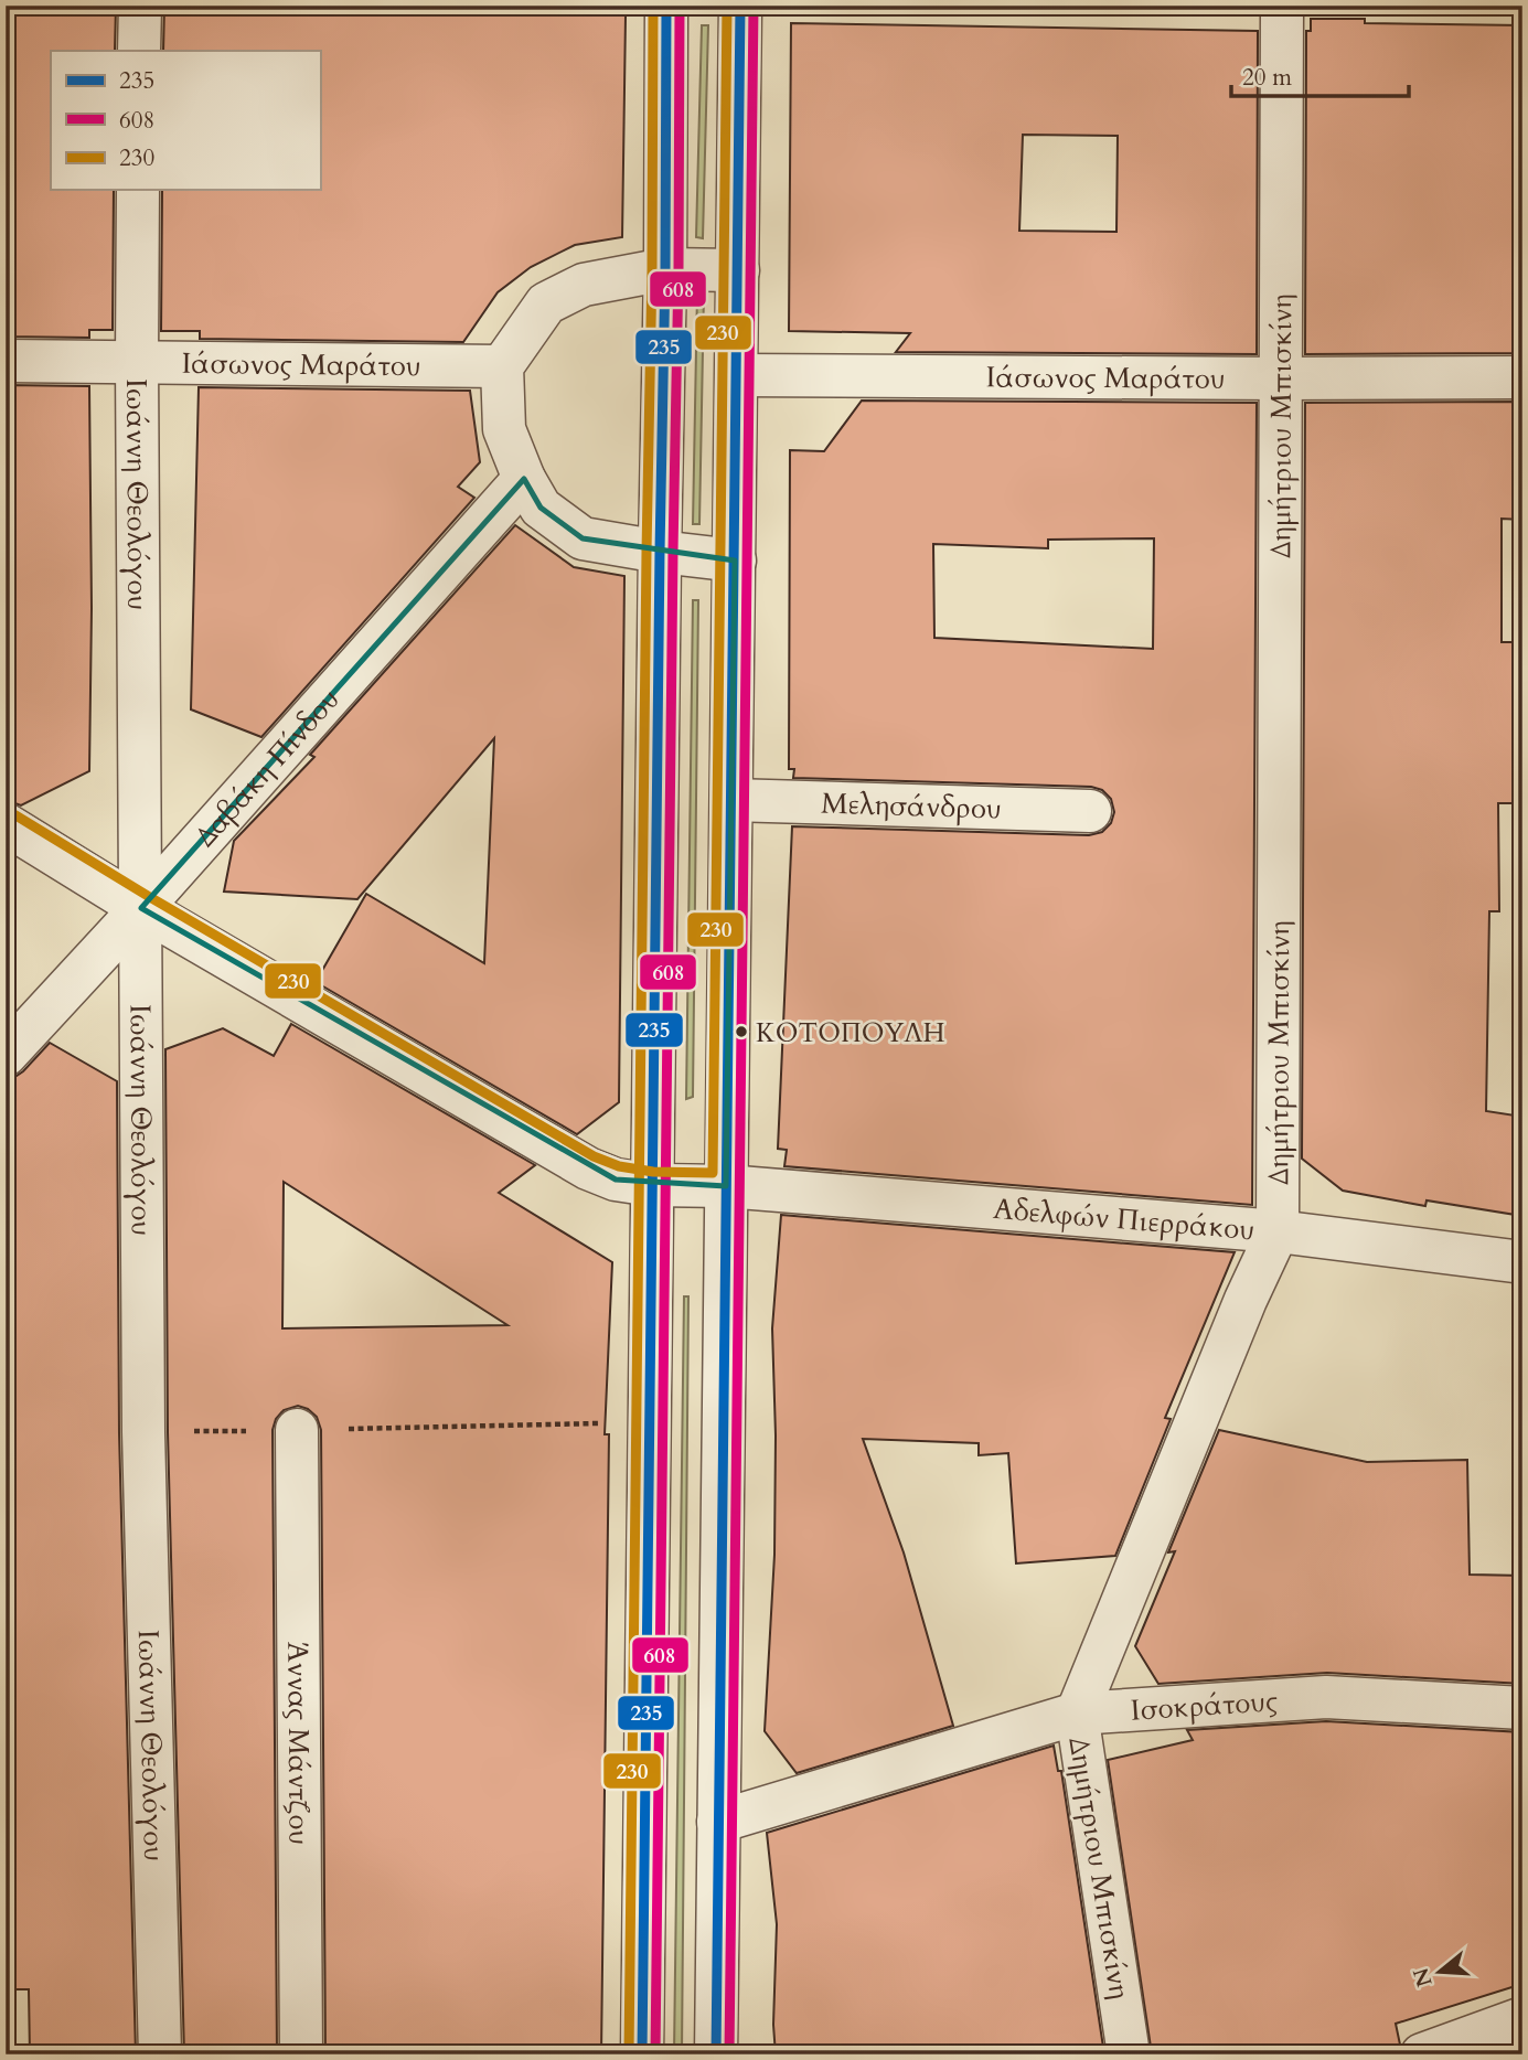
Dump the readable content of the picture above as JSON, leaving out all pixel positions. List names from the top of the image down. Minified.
{"streets":{"street":["Ιάσωνος Μαράτου","Δημήτριου Μπισκίνη","Ιωάννη Θεολόγου","Δαβάκη Πίνδου","Μελησάνδρου","Αδελφών Πιερράκου","Ισοκράτους","Άννας Μάντζου"]},"crossings":[["Ιάσωνος Μαράτου","Δημήτριου Μπισκίνη"],["Ιάσωνος Μαράτου","Ιωάννη Θεολόγου"],["Δημήτριου Μπισκίνη","Αδελφών Πιερράκου"],["Δημήτριου Μπισκίνη","Ισοκράτους"],["Ιωάννη Θεολόγου","Δαβάκη Πίνδου"],["Ιωάννη Θεολόγου","Αδελφών Πιερράκου"],["Δαβάκη Πίνδου","Αδελφών Πιερράκου"]],"places":["ΚΟΤΟΠΟΥΛΗ"],"lines":["transit line 235","transit line 608","transit line 230"],"legend":["235","608","230"],"scale_bar":"20 m","north":"left"}
